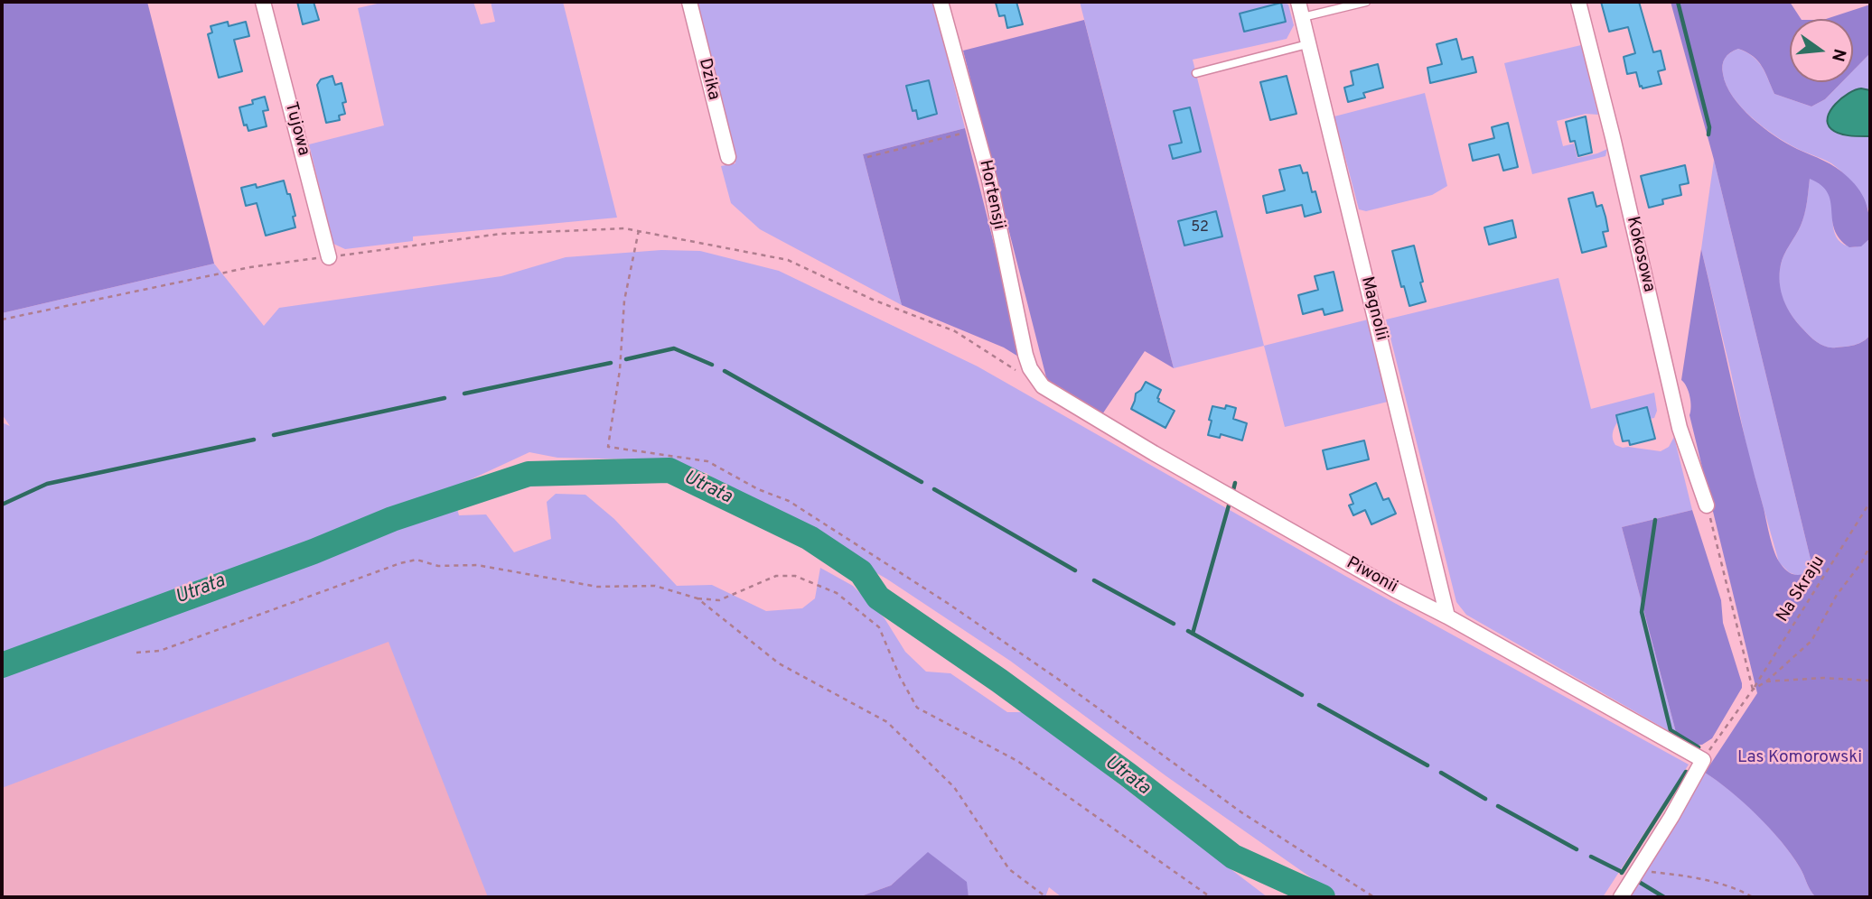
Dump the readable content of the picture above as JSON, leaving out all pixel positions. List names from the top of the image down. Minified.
{"streets":{"street":["Dzika","Tujowa","Hortensji","Kokosowa","Magnolii","Piwonii"],"path":["Na Skraju"]},"crossings":[["Hortensji","Piwonii"],["Magnolii","Piwonii"],["Piwonii","Na Skraju"]],"water":["Utrata"],"parks":["Las Komorowski"],"house_numbers":["52"],"north":"right"}
